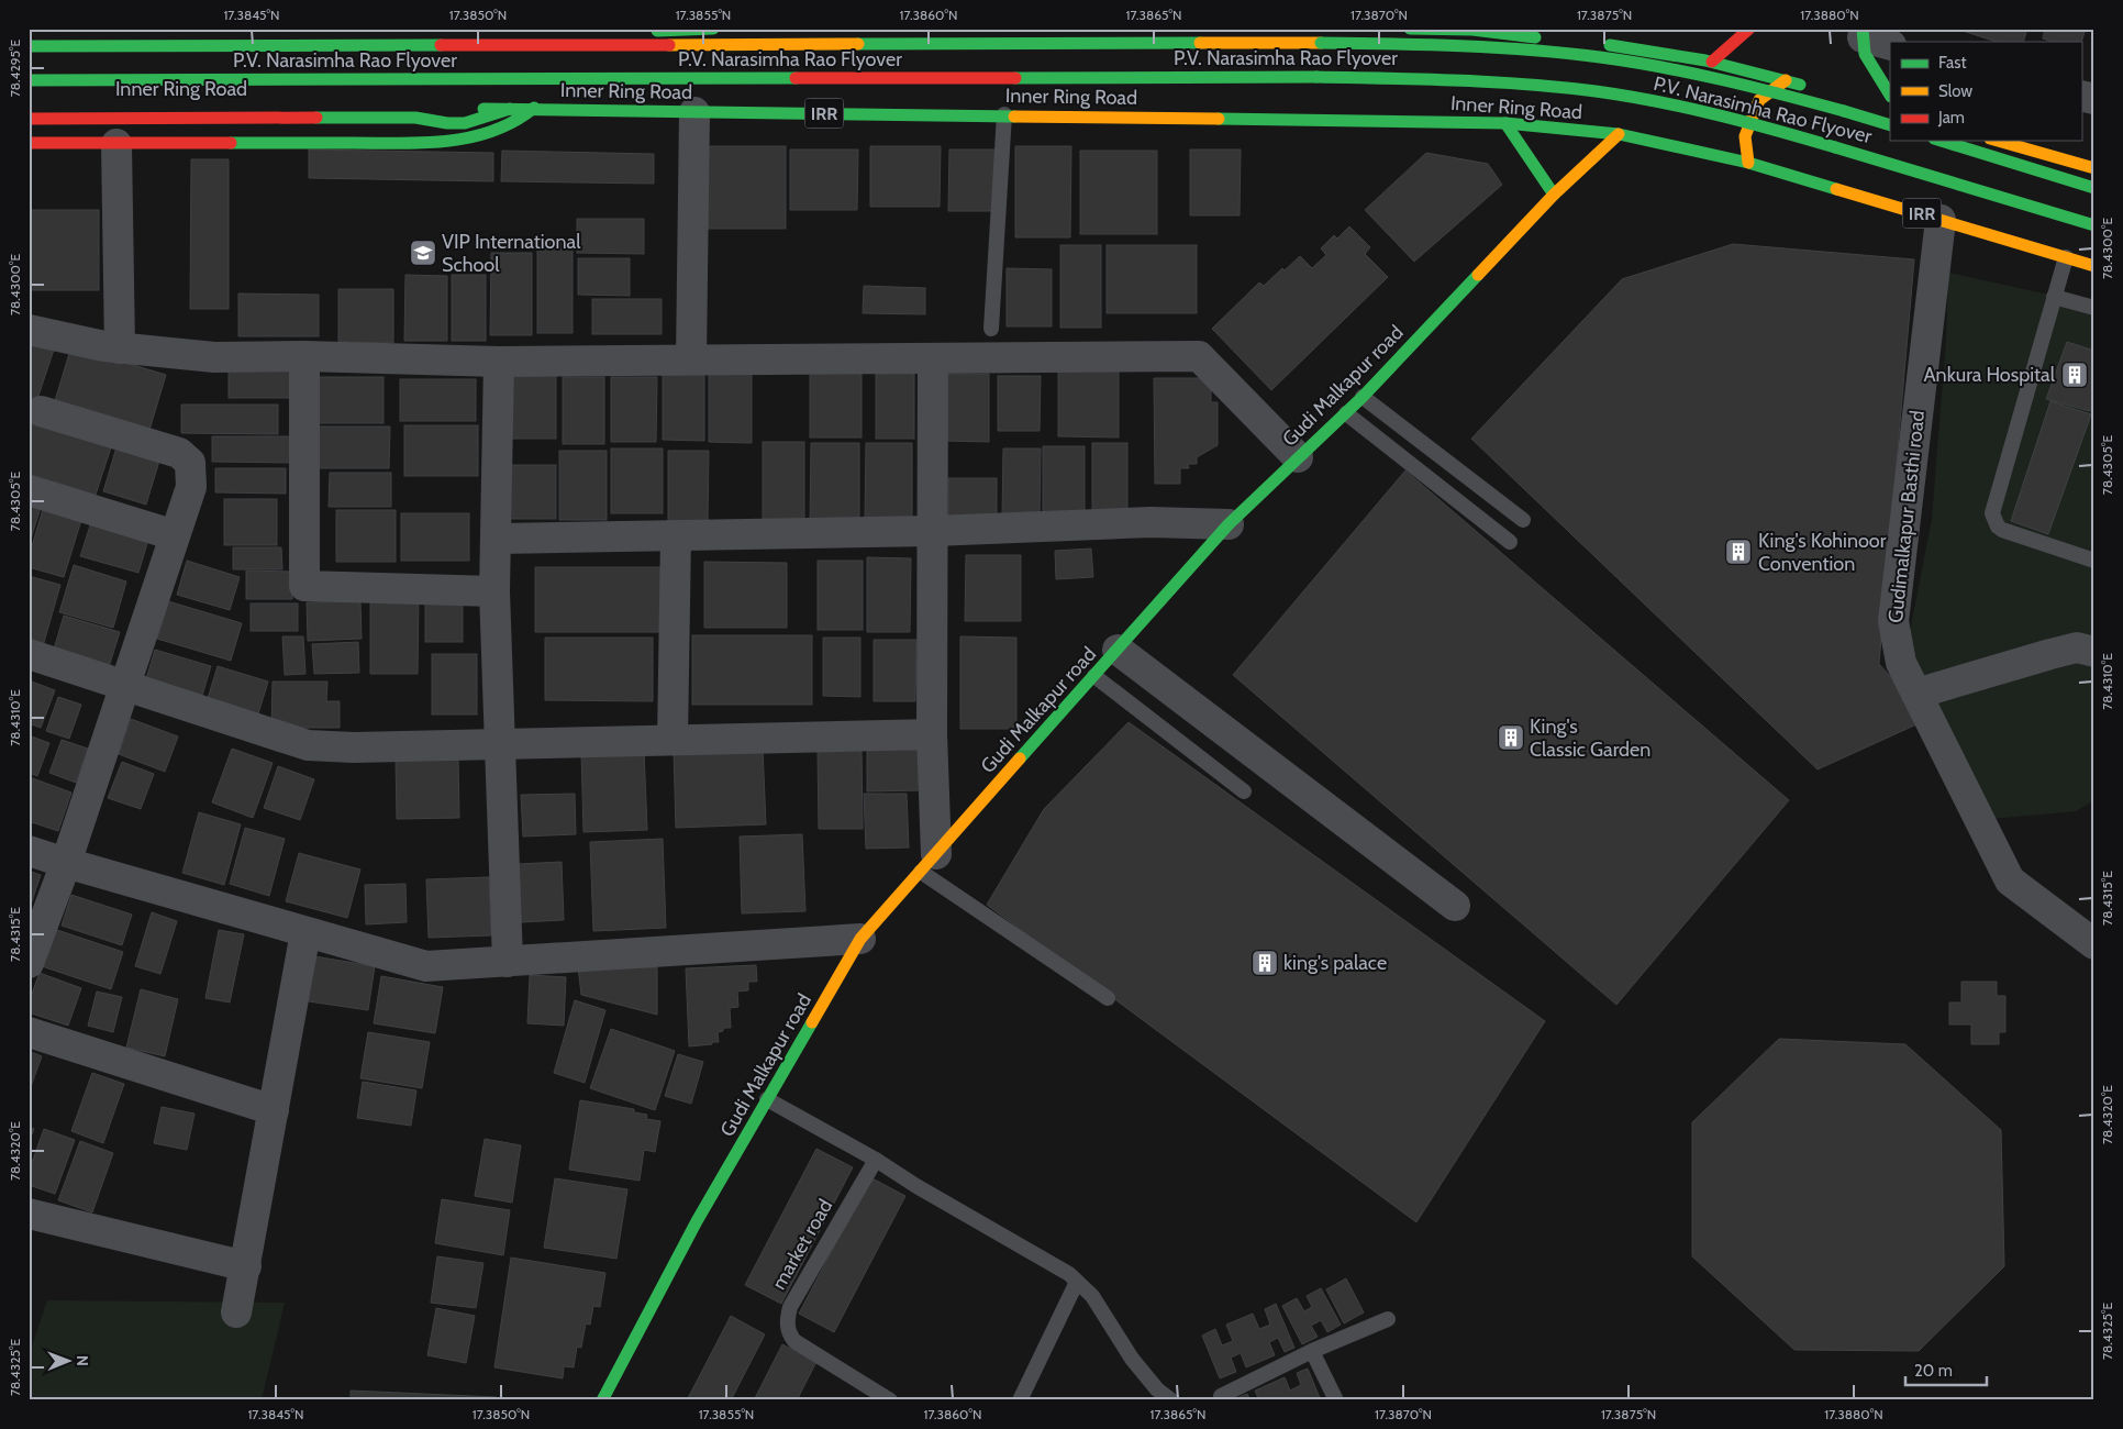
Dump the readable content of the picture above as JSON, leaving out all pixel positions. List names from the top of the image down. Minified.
{"streets":{"main road":["P.V. Narasimha Rao Flyover","Inner Ring Road","IRR","Gudi Malkapur road"],"street":["Gudimalkapur Basthi road"],"lane":["market road"]},"crossings":[["Inner Ring Road","Gudi Malkapur road"],["Inner Ring Road","Gudimalkapur Basthi road"]],"places":{"school or university":["VIP International School"],"building":["Ankura Hospital","King's Kohinoor Convention","King's Classic Garden","king's palace"]},"legend":["Fast","Slow","Jam"],"scale_bar":"20 m","north":"right","coordinates":["17.3845°N","17.3850°N","17.3855°N","17.3860°N","17.3865°N","17.3870°N","17.3875°N","17.3880°N","78.4295°E","78.4300°E","78.4305°E","78.4310°E","78.4315°E","78.4320°E","78.4325°E"]}
